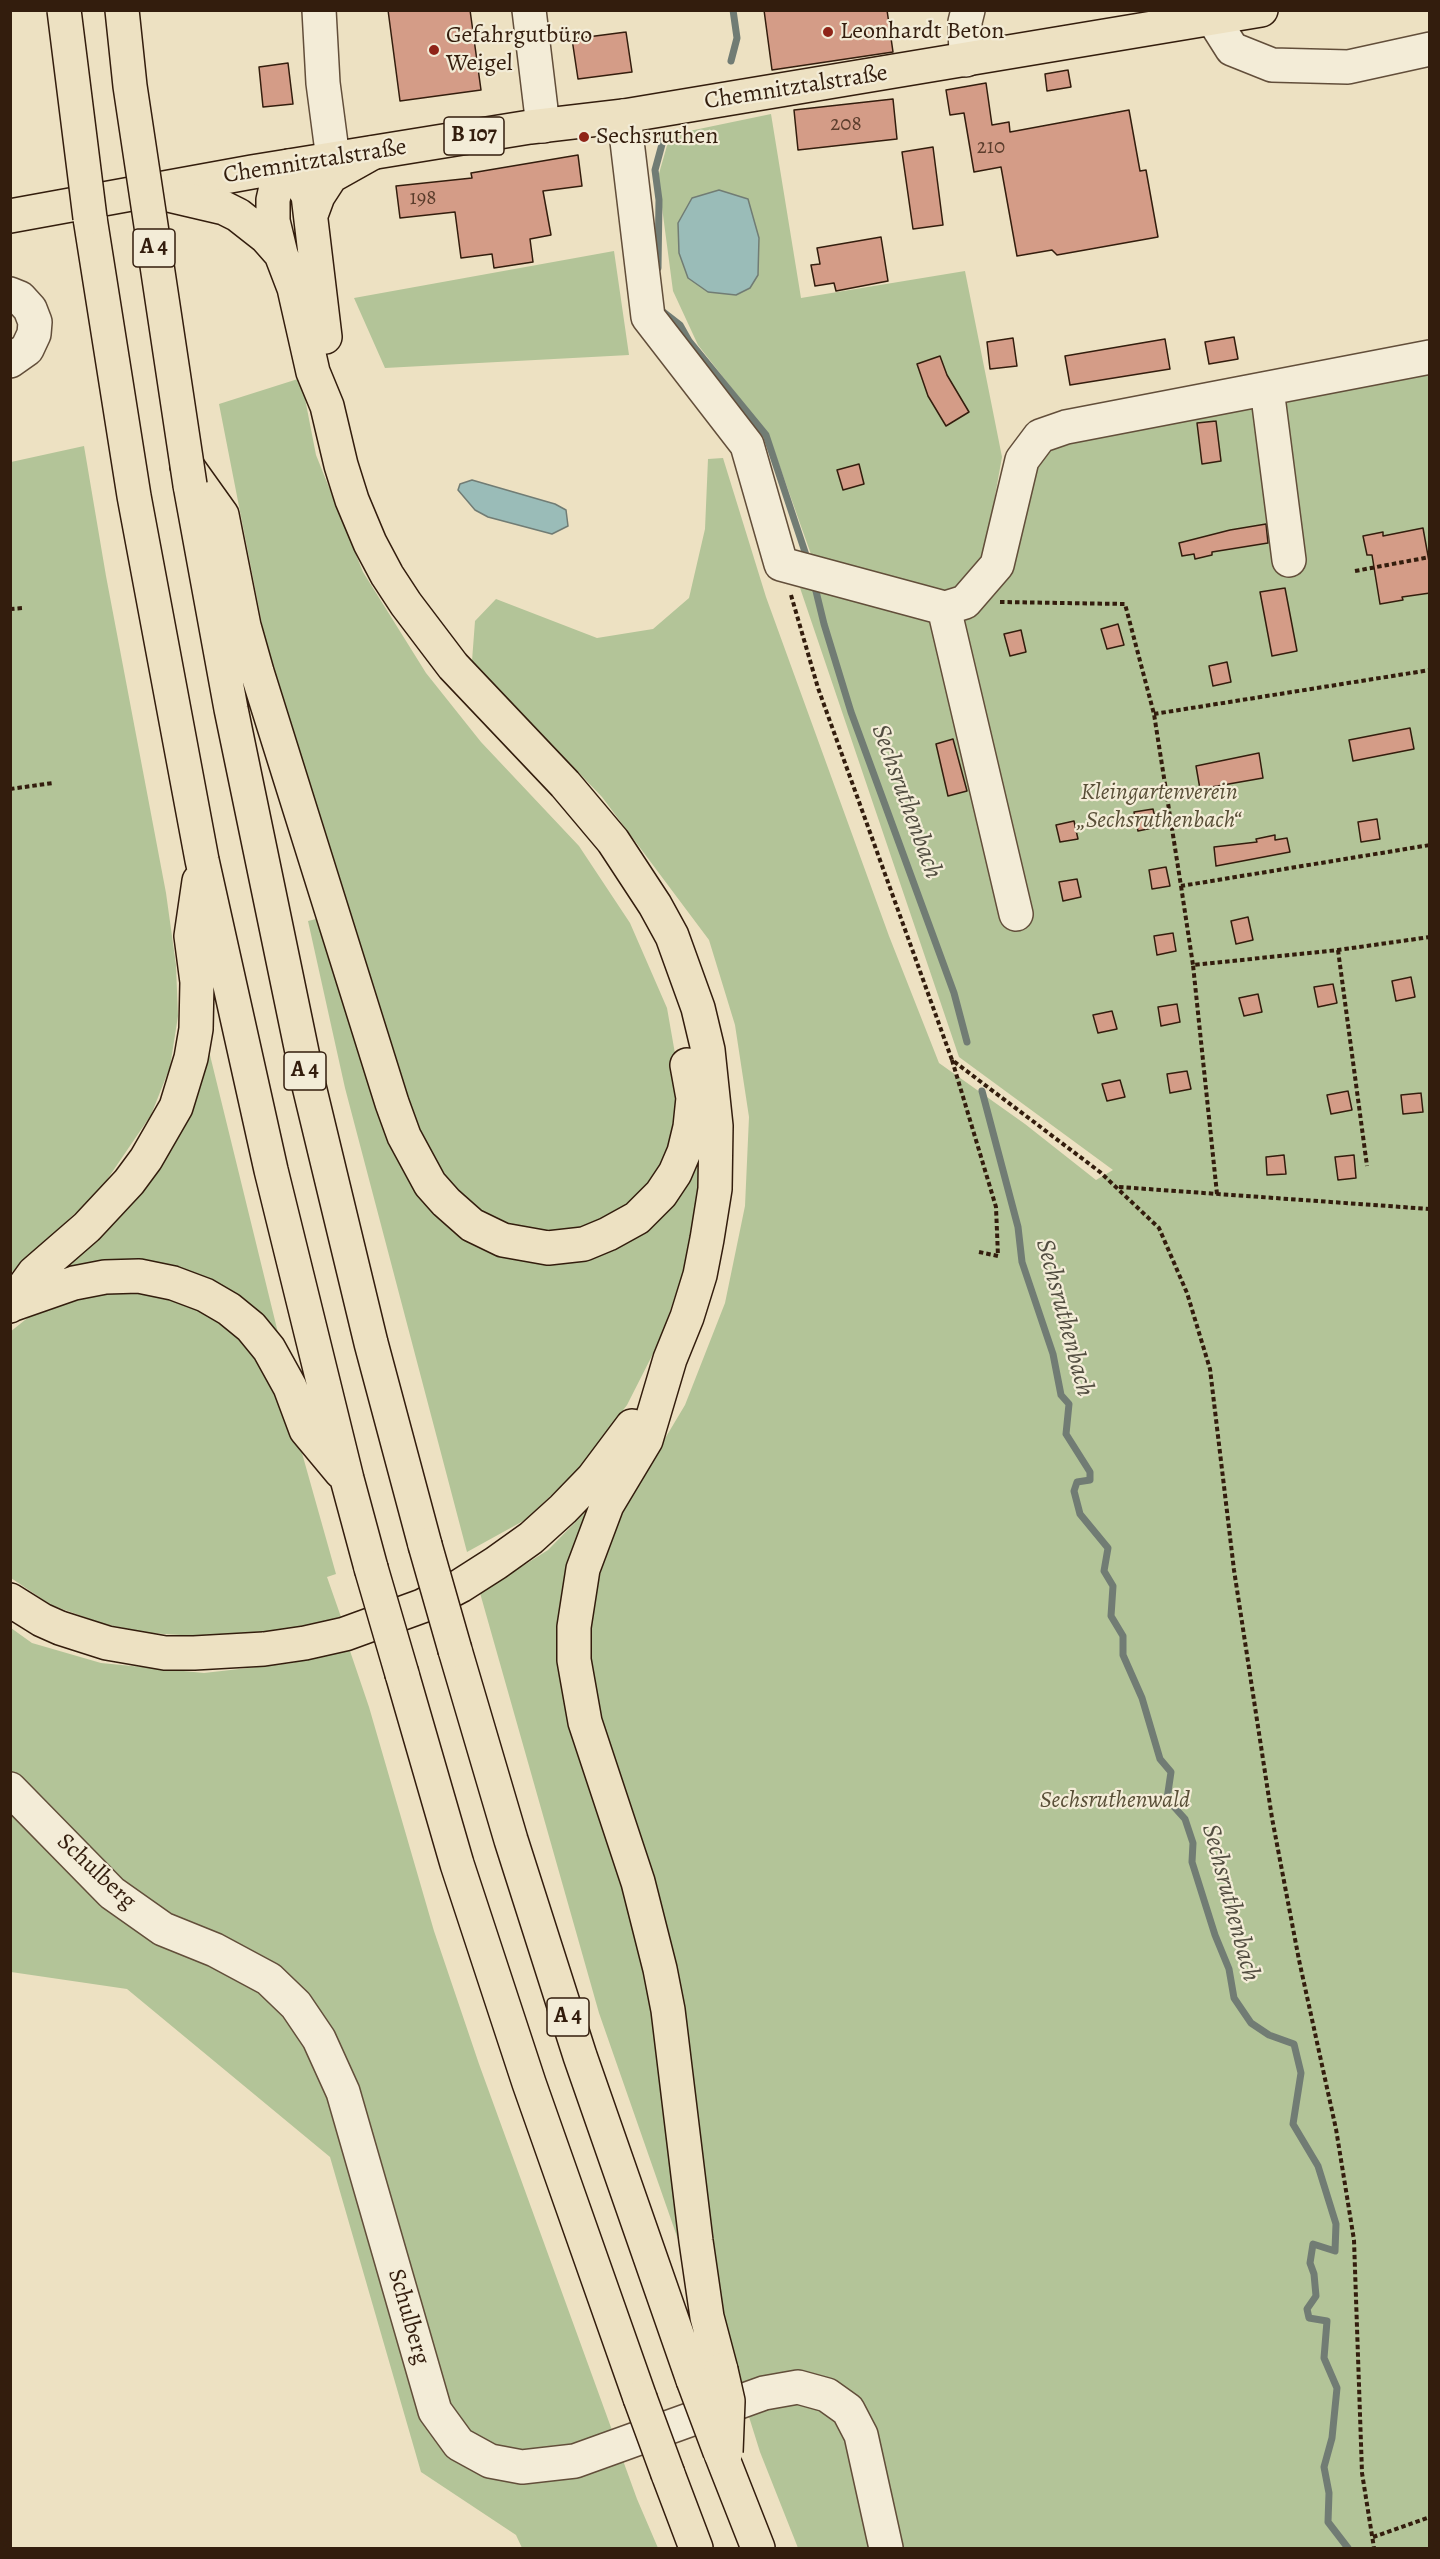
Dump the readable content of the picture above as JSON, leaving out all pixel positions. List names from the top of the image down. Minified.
{"streets":{"main road":["Chemnitztalstraße","B 107","A 4"],"street":["Schulberg"]},"water":["Sechsruthenbach"],"parks":["Kleingartenverein „Sechsruthenbach“","Sechsruthenwald"],"places":["Leonhardt Beton","Gefahrgutbüro Weigel","Sechsruthen"],"house_numbers":["208","210","198"]}
